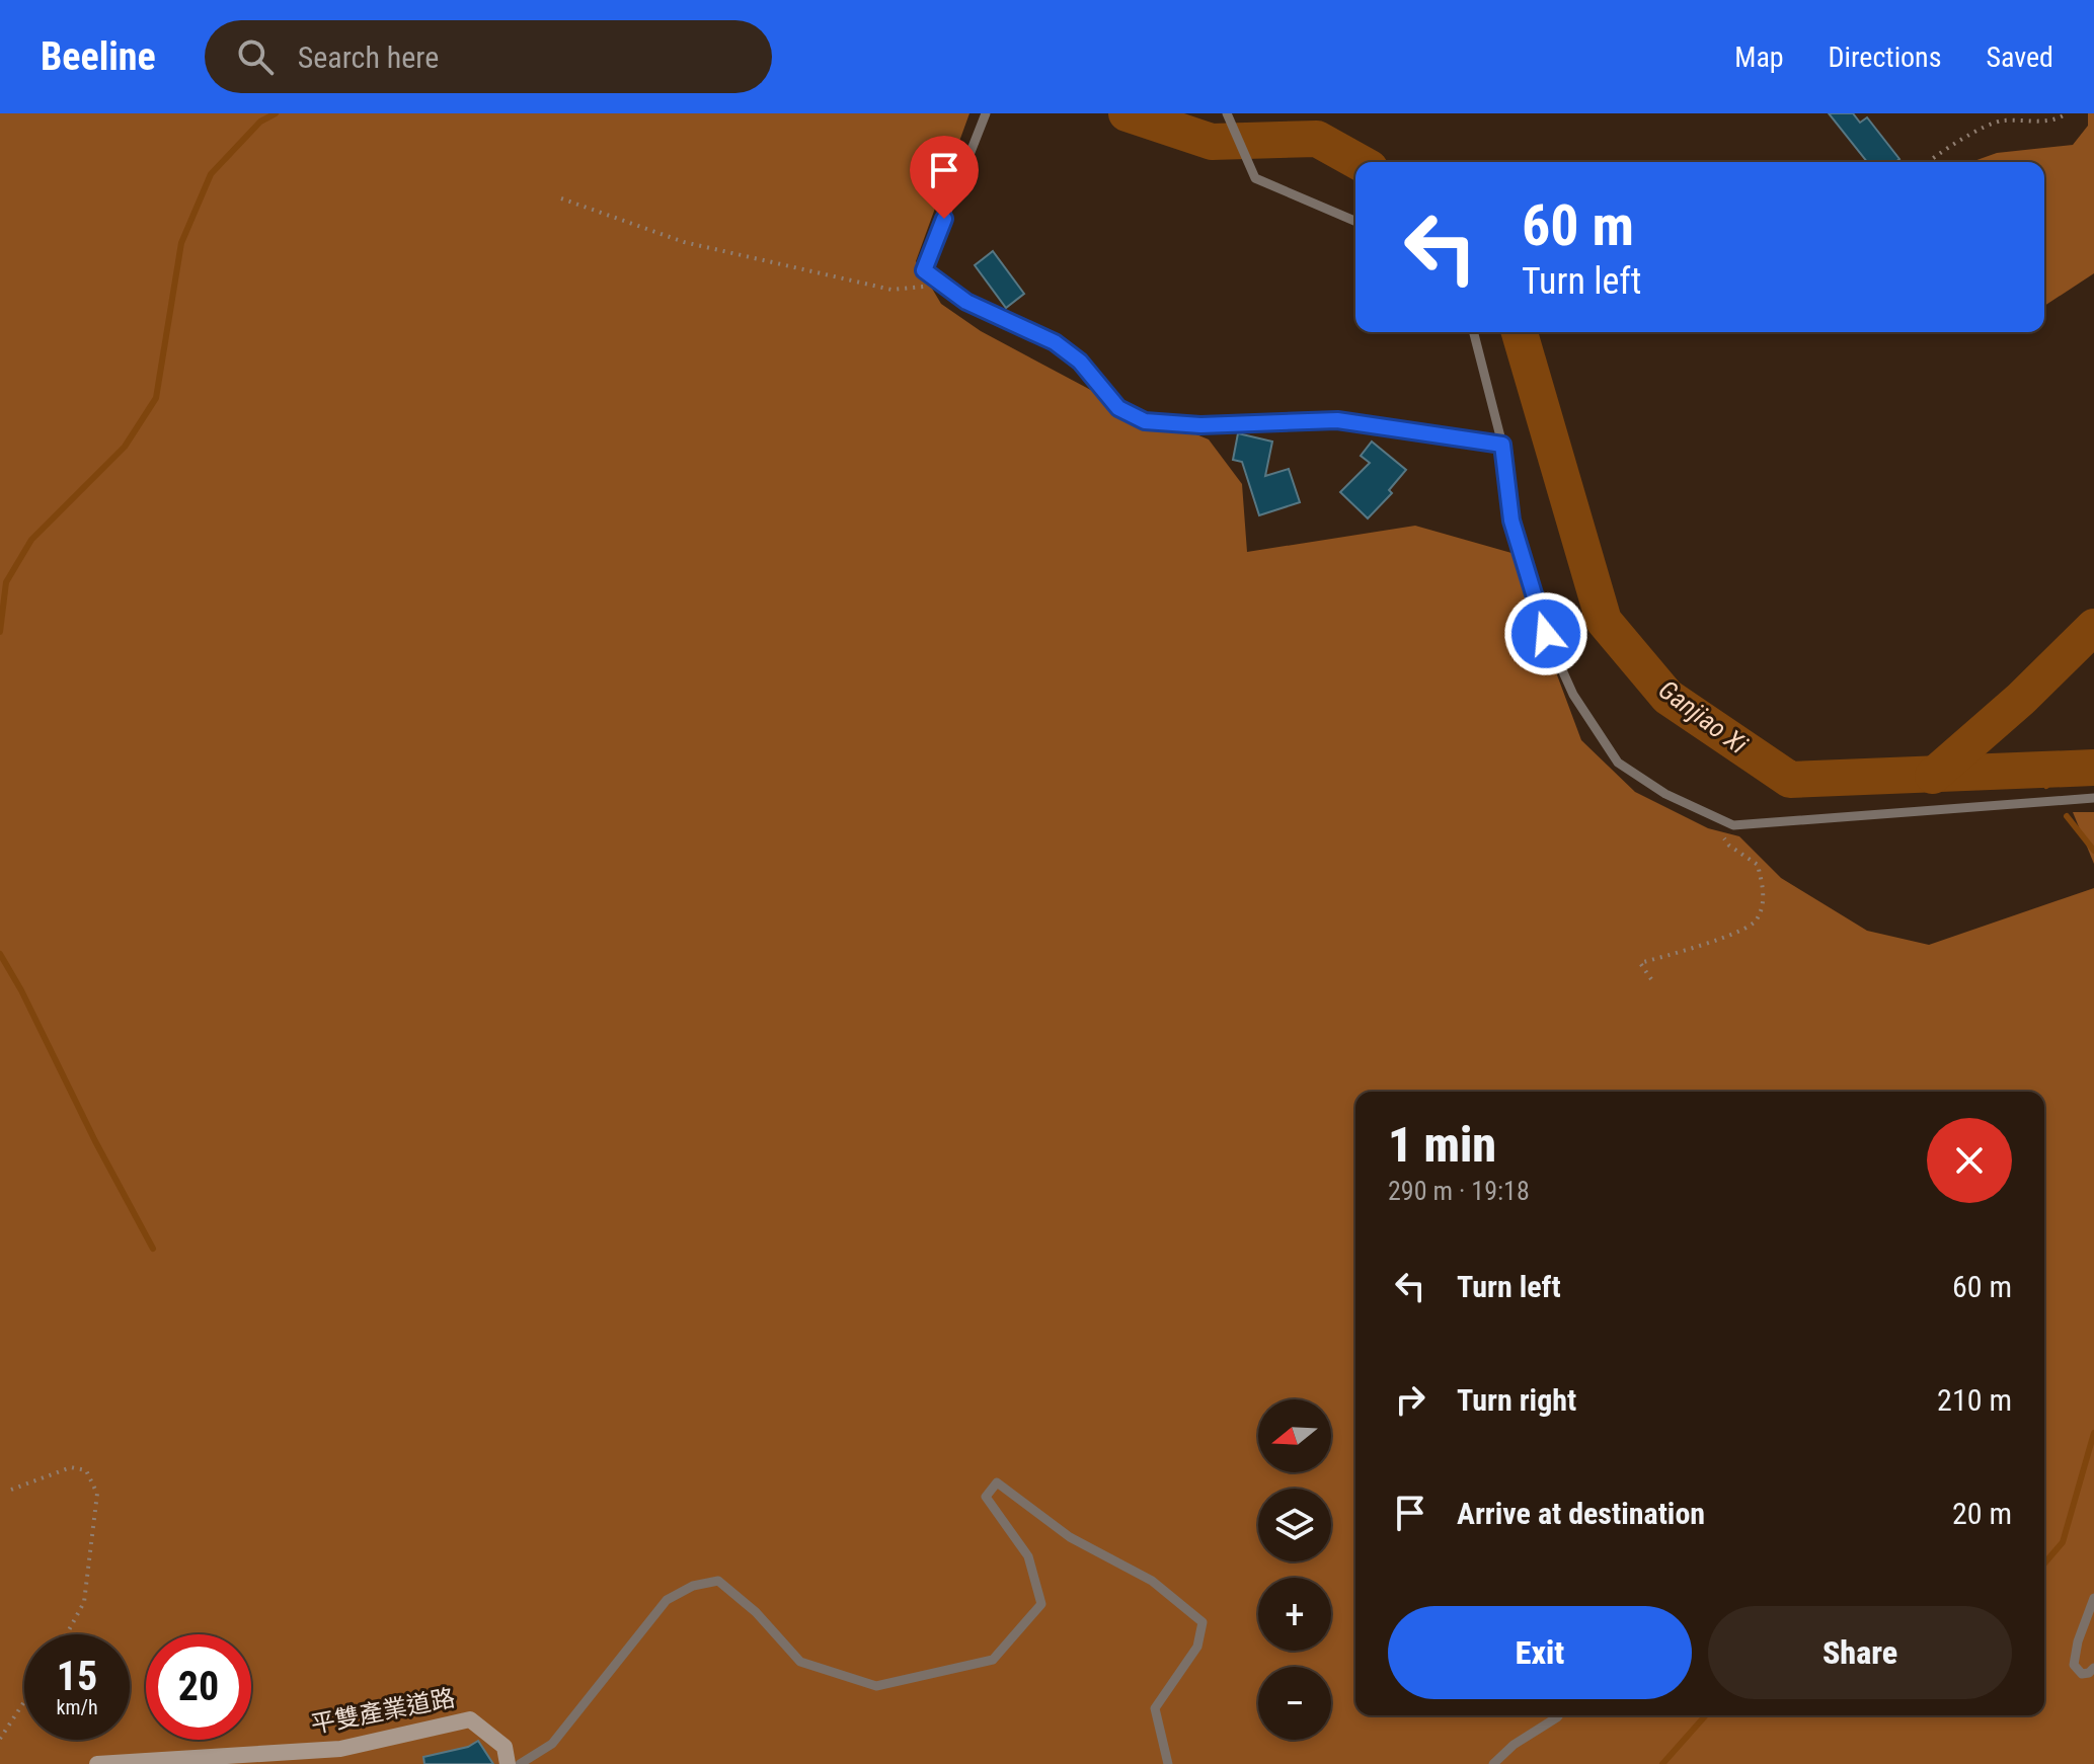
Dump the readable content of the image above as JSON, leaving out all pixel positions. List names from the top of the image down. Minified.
{"streets":{"street":["平雙產業道路"]},"water":["Ganjiao Xi"],"north":"left","page":{"header":"Beeline","search":"Search here","nav":["Map","Directions","Saved"],"turn":["60 m","Turn left"],"heading":["1 min","290 m · 19:18"],"list":[{"name":"Turn left","value":"60 m"},{"name":"Turn right","value":"210 m"},{"name":"Arrive at destination","value":"20 m"}],"map_buttons":["+","−"],"buttons":["Exit","Share"],"speed":"15 km/h","limit":"20"}}
